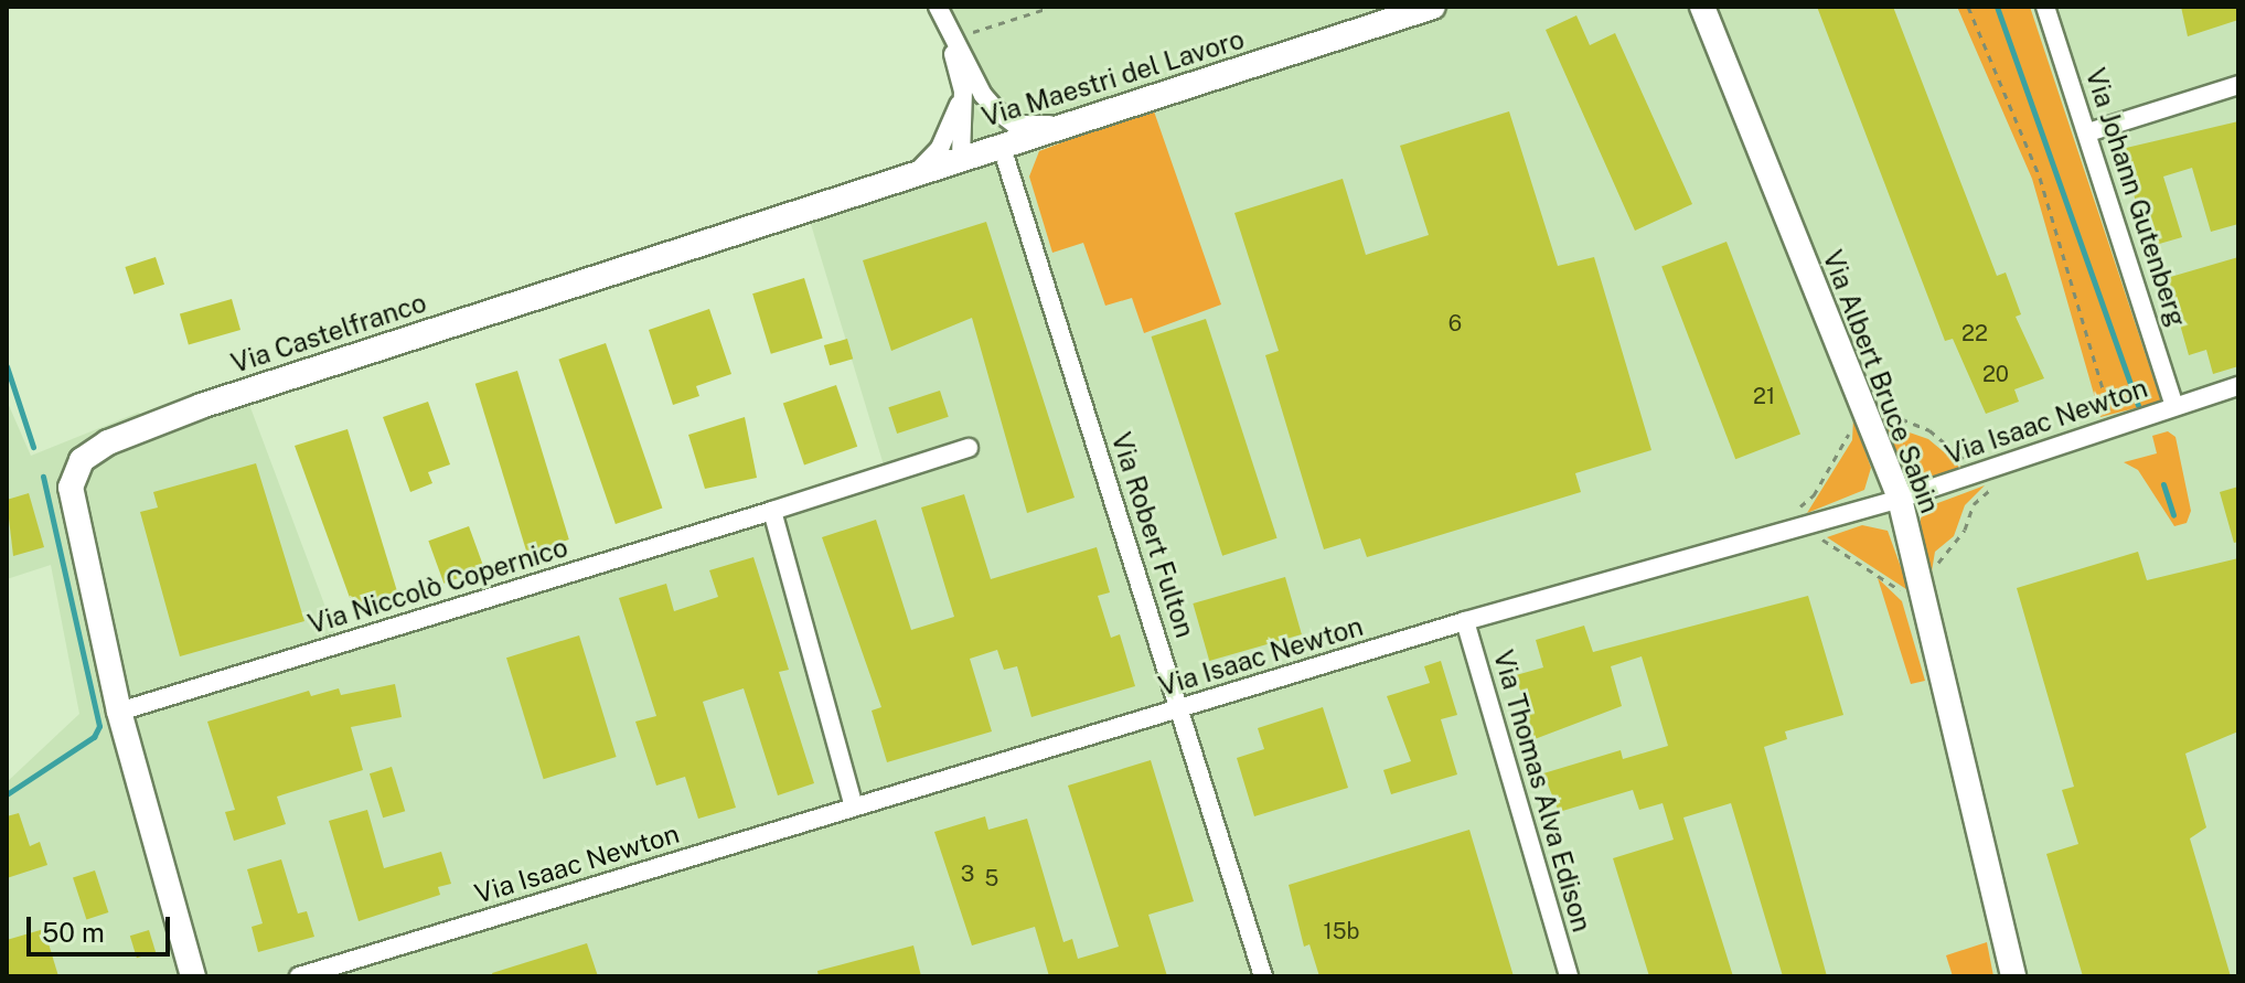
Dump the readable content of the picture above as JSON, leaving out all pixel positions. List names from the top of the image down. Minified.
{"streets":{"street":["Via Maestri del Lavoro","Via Johann Gutenberg","Via Castelfranco","Via Albert Bruce Sabin","Via Isaac Newton","Via Robert Fulton","Via Niccolò Copernico","Via Thomas Alva Edison"]},"crossings":[["Via Maestri del Lavoro","Via Castelfranco"],["Via Johann Gutenberg","Via Isaac Newton"],["Via Castelfranco","Via Niccolò Copernico"],["Via Albert Bruce Sabin","Via Isaac Newton"],["Via Isaac Newton","Via Robert Fulton"],["Via Isaac Newton","Via Thomas Alva Edison"]],"house_numbers":["6","22","20","21","3","5","15b"],"scale_bar":"50 m"}
